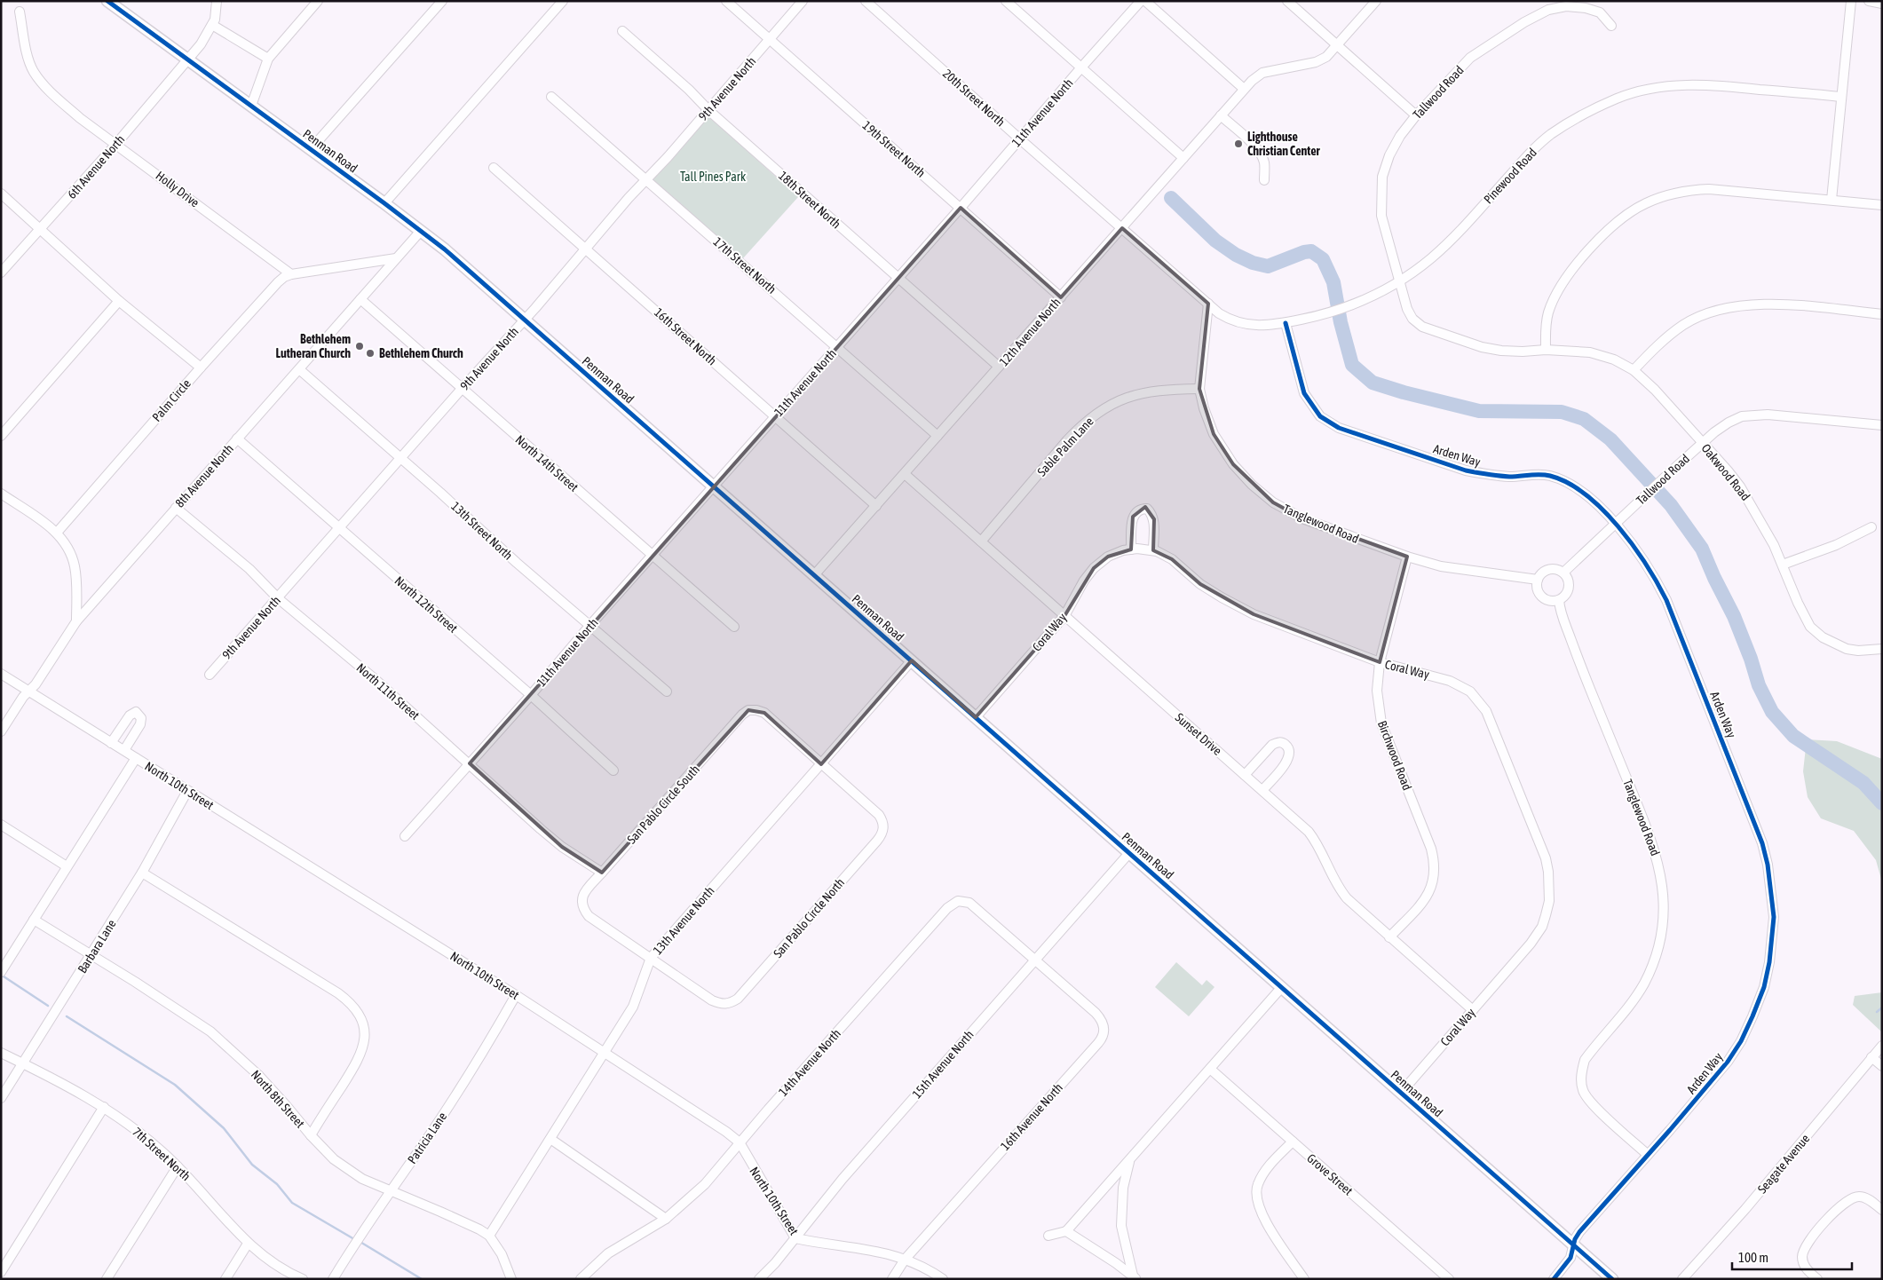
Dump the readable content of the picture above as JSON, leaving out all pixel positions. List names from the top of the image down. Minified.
{"streets":{"street":["9th Avenue North","Tallwood Road","20th Street North","11th Avenue North","19th Street North","Penman Road","6th Avenue North","Pinewood Road","Holly Drive","18th Street North","17th Street North","12th Avenue North","16th Street North","Palm Circle","Sable Palm Lane","Arden Way","North 14th Street","Oakwood Road","8th Avenue North","Tanglewood Road","13th Street North","North 12th Street","Coral Way","North 11th Street","Sunset Drive","Birchwood Road","North 10th Street","San Pablo Circle South","San Pablo Circle North","13th Avenue North","Barbara Lane","14th Avenue North","15th Avenue North","North 8th Street","16th Avenue North","Patricia Lane","7th Street North","Seagate Avenue","Grove Street"]},"crossings":[["9th Avenue North","19th Street North"],["9th Avenue North","Penman Road"],["9th Avenue North","18th Street North"],["9th Avenue North","17th Street North"],["9th Avenue North","16th Street North"],["9th Avenue North","North 14th Street"],["9th Avenue North","13th Street North"],["9th Avenue North","North 12th Street"],["9th Avenue North","North 11th Street"],["Tallwood Road","Pinewood Road"],["Tallwood Road","Arden Way"],["Tallwood Road","Oakwood Road"],["Tallwood Road","Tanglewood Road"],["20th Street North","11th Avenue North"],["20th Street North","Pinewood Road"],["20th Street North","12th Avenue North"],["20th Street North","Tanglewood Road"],["11th Avenue North","19th Street North"],["11th Avenue North","Penman Road"],["11th Avenue North","18th Street North"],["11th Avenue North","17th Street North"],["11th Avenue North","16th Street North"],["11th Avenue North","North 14th Street"],["11th Avenue North","13th Street North"],["11th Avenue North","North 12th Street"],["11th Avenue North","North 11th Street"],["19th Street North","12th Avenue North"],["Penman Road","6th Avenue North"],["Penman Road","12th Avenue North"],["Penman Road","Arden Way"],["Penman Road","8th Avenue North"],["Penman Road","Coral Way"],["Penman Road","13th Avenue North"],["Penman Road","15th Avenue North"],["6th Avenue North","Holly Drive"],["Pinewood Road","Arden Way"],["Pinewood Road","Oakwood Road"],["Pinewood Road","Tanglewood Road"],["Holly Drive","Palm Circle"],["18th Street North","12th Avenue North"],["17th Street North","12th Avenue North"],["12th Avenue North","16th Street North"],["12th Avenue North","Sunset Drive"],["Sable Palm Lane","Tanglewood Road"],["Sable Palm Lane","Sunset Drive"],["Arden Way","Tanglewood Road"],["North 14th Street","8th Avenue North"],["8th Avenue North","13th Street North"],["8th Avenue North","North 12th Street"],["8th Avenue North","North 11th Street"],["8th Avenue North","North 10th Street"],["Tanglewood Road","Birchwood Road"],["Coral Way","Sunset Drive"],["Coral Way","Birchwood Road"],["North 11th Street","San Pablo Circle South"],["Sunset Drive","Birchwood Road"],["North 10th Street","13th Avenue North"],["North 10th Street","Barbara Lane"],["North 10th Street","14th Avenue North"],["North 10th Street","15th Avenue North"],["North 10th Street","16th Avenue North"],["North 10th Street","Patricia Lane"],["San Pablo Circle South","San Pablo Circle North"],["San Pablo Circle South","13th Avenue North"],["San Pablo Circle North","13th Avenue North"],["13th Avenue North","North 8th Street"],["Barbara Lane","North 8th Street"],["Barbara Lane","7th Street North"],["14th Avenue North","15th Avenue North"],["14th Avenue North","16th Avenue North"],["15th Avenue North","16th Avenue North"],["North 8th Street","Patricia Lane"]],"parks":["Tall Pines Park"],"places":["Lighthouse Christian Center","Bethlehem Lutheran Church","Bethlehem Church"],"scale_bar":"100 m"}
